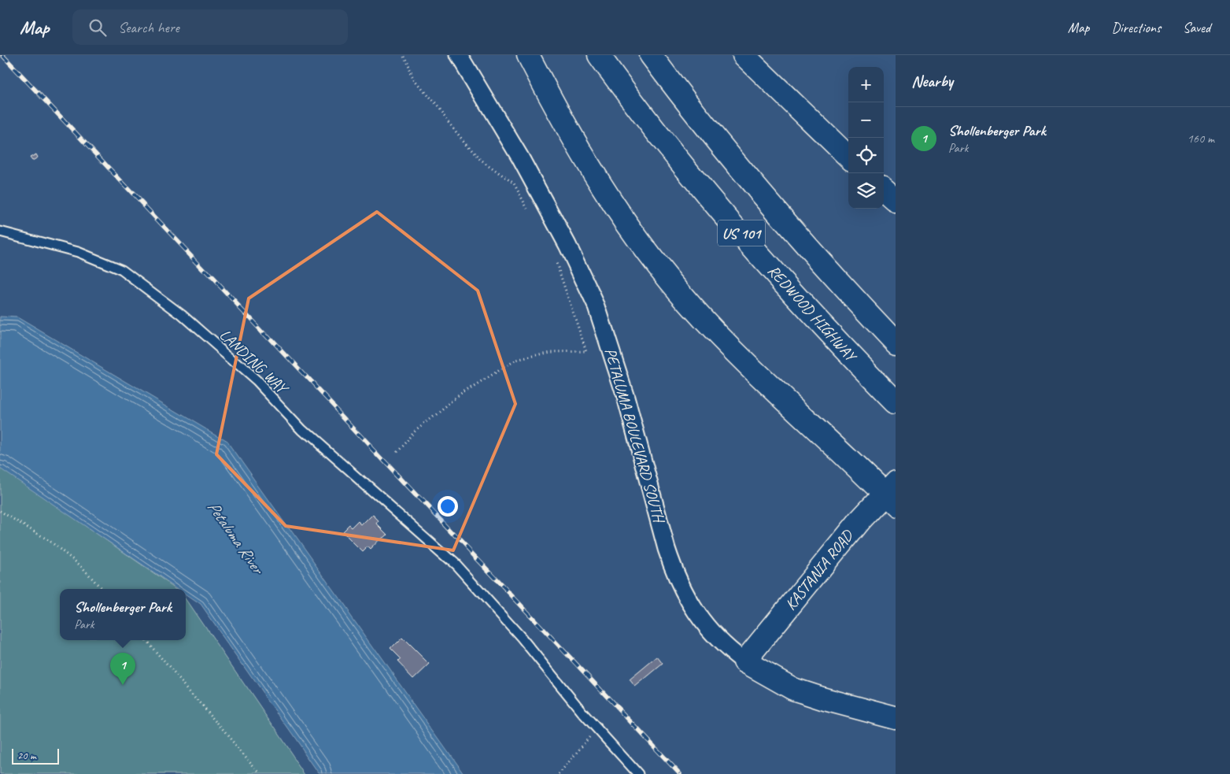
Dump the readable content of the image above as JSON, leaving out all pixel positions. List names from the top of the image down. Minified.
{"streets":{"main road":["US 101","REDWOOD HIGHWAY","PETALUMA BOULEVARD SOUTH","KASTANIA ROAD"],"lane":["LANDING WAY"]},"crossings":[["PETALUMA BOULEVARD SOUTH","KASTANIA ROAD"]],"water":["Petaluma River"],"scale_bar":"20 m","page":{"header":"Map","search":"Search here","nav":["Map","Directions","Saved"],"heading":"Nearby","map_buttons":["+","−"],"list":[{"mark":"1","name":"Shollenberger Park","note":"Park","value":"160 m"}],"popup":["Shollenberger Park","Park"],"pins":"1","scale":"20 m"}}
